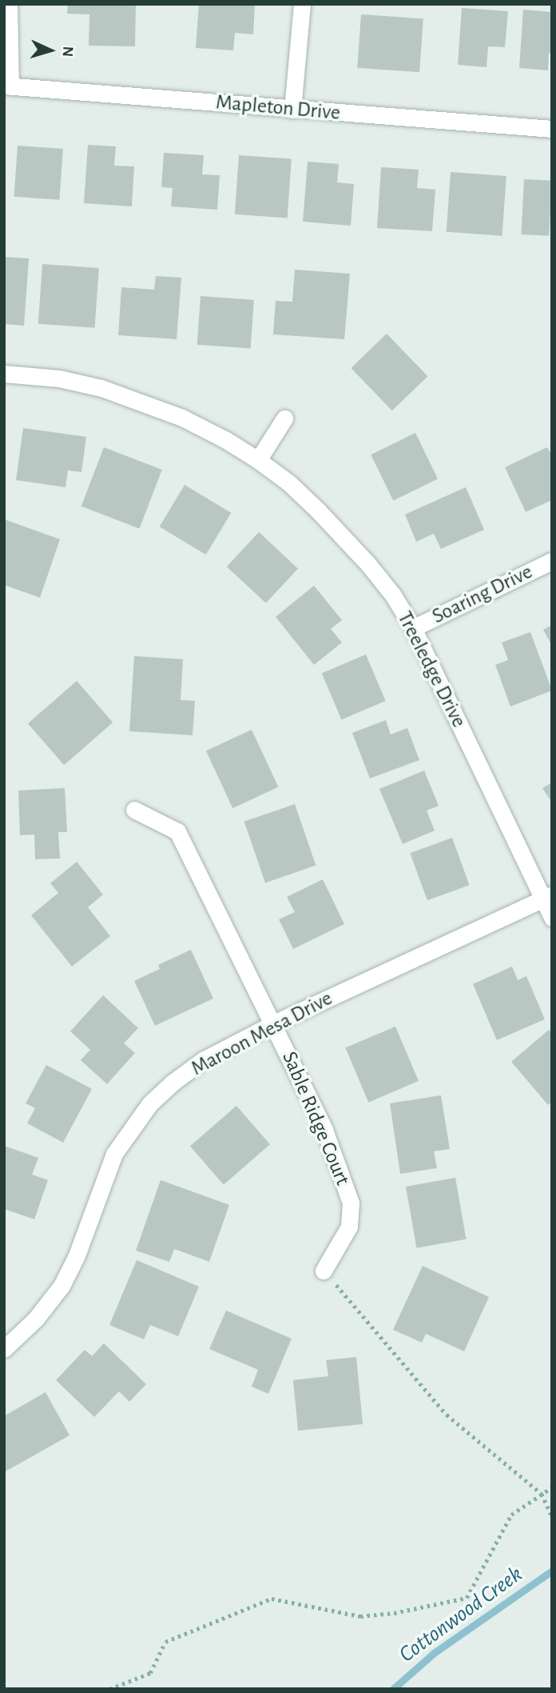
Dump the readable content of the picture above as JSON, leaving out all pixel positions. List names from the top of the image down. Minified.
{"streets":{"street":["Mapleton Drive","Soaring Drive","Treeledge Drive","Maroon Mesa Drive","Sable Ridge Court"]},"crossings":[["Soaring Drive","Treeledge Drive"],["Treeledge Drive","Maroon Mesa Drive"],["Maroon Mesa Drive","Sable Ridge Court"]],"water":["Cottonwood Creek"],"north":"right"}
